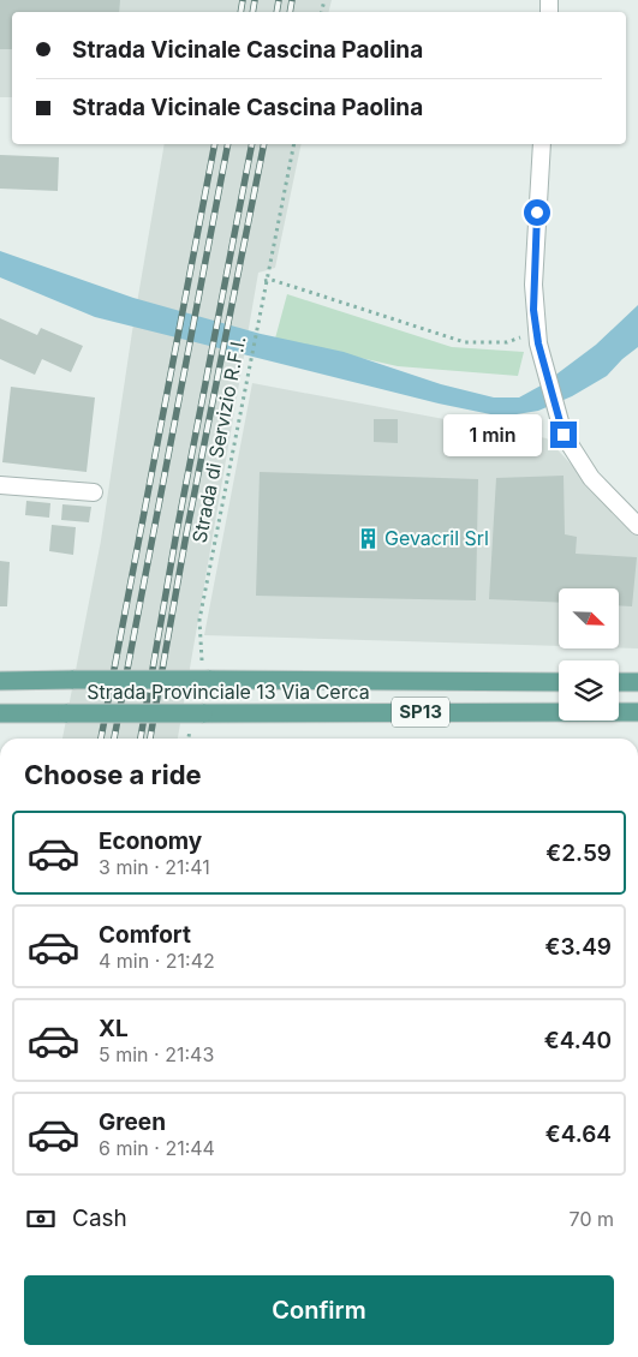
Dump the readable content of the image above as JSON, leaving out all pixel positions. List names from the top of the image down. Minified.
{"streets":{"main road":["Strada Provinciale 13 Via Cerca","SP13"],"path":["Strada di Servizio R.F.I."]},"crossings":[["Strada di Servizio R.F.I.","Strada Provinciale 13 Via Cerca"]],"places":{"building":["Gevacril Srl"]},"north":"bottom right","page":{"banner":["Strada Vicinale Cascina Paolina","Strada Vicinale Cascina Paolina"],"bubble":"1 min","heading":"Choose a ride","list":[{"name":"Economy","note":"3 min · 21:41","value":"€2.59"},{"name":"Comfort","note":"4 min · 21:42","value":"€3.49"},{"name":"XL","note":"5 min · 21:43","value":"€4.40"},{"name":"Green","note":"6 min · 21:44","value":"€4.64"}],"pay":["Cash","70 m"],"buttons":"Confirm"}}
